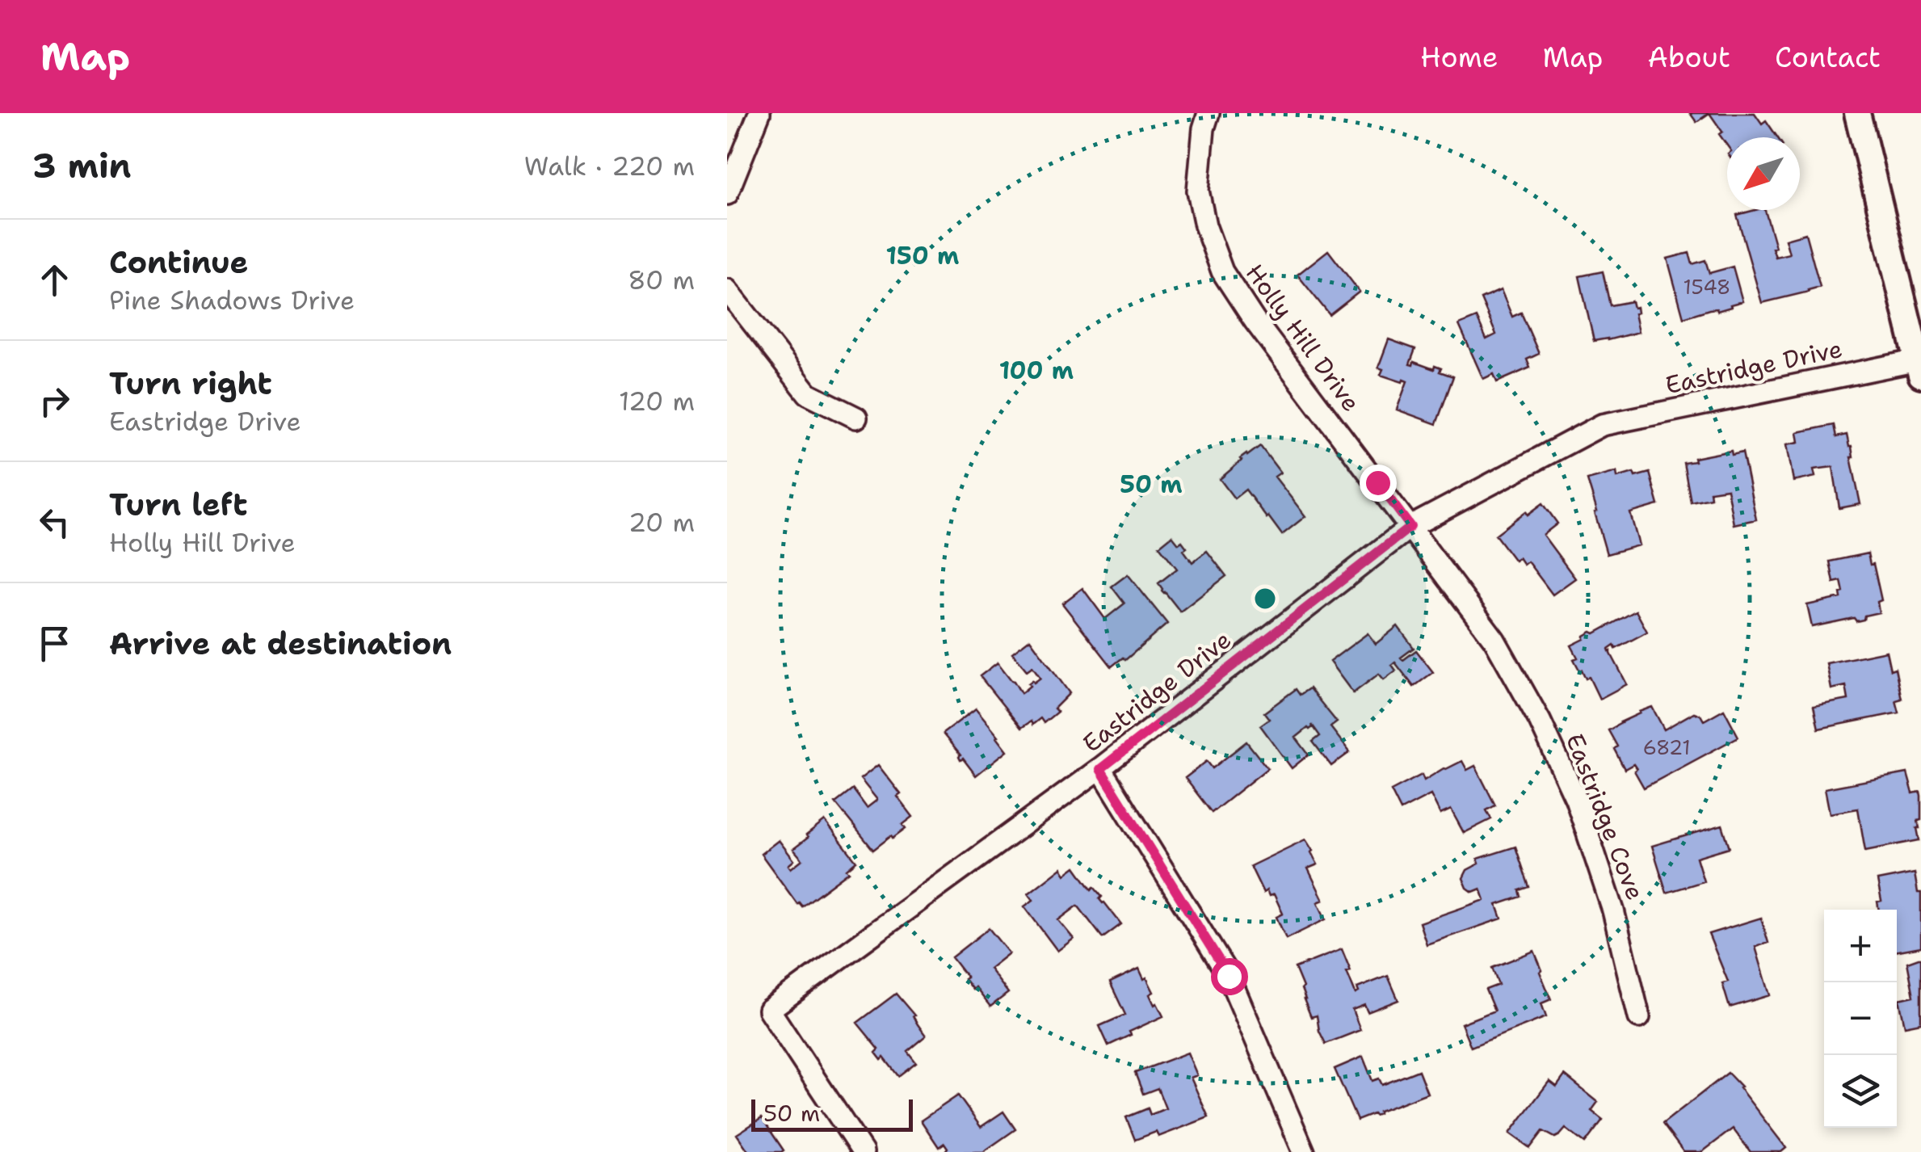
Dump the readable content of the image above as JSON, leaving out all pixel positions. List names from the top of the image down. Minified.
{"streets":{"street":["Holly Hill Drive","Eastridge Drive","Eastridge Cove"]},"crossings":[["Holly Hill Drive","Eastridge Drive"],["Holly Hill Drive","Eastridge Cove"],["Eastridge Drive","Eastridge Cove"]],"house_numbers":["1548","6821"],"scale_bar":"50 m","north":"bottom left","page":{"header":"Map","nav":["Home","Map","About","Contact"],"heading":["3 min","Walk · 220 m"],"list":[["Continue","Pine Shadows Drive","80 m"],["Turn right","Eastridge Drive","120 m"],["Turn left","Holly Hill Drive","20 m"],"Arrive at destination"],"map_buttons":["+","−"],"scale":"50 m"},"rings":["150 m","100 m","50 m"]}
